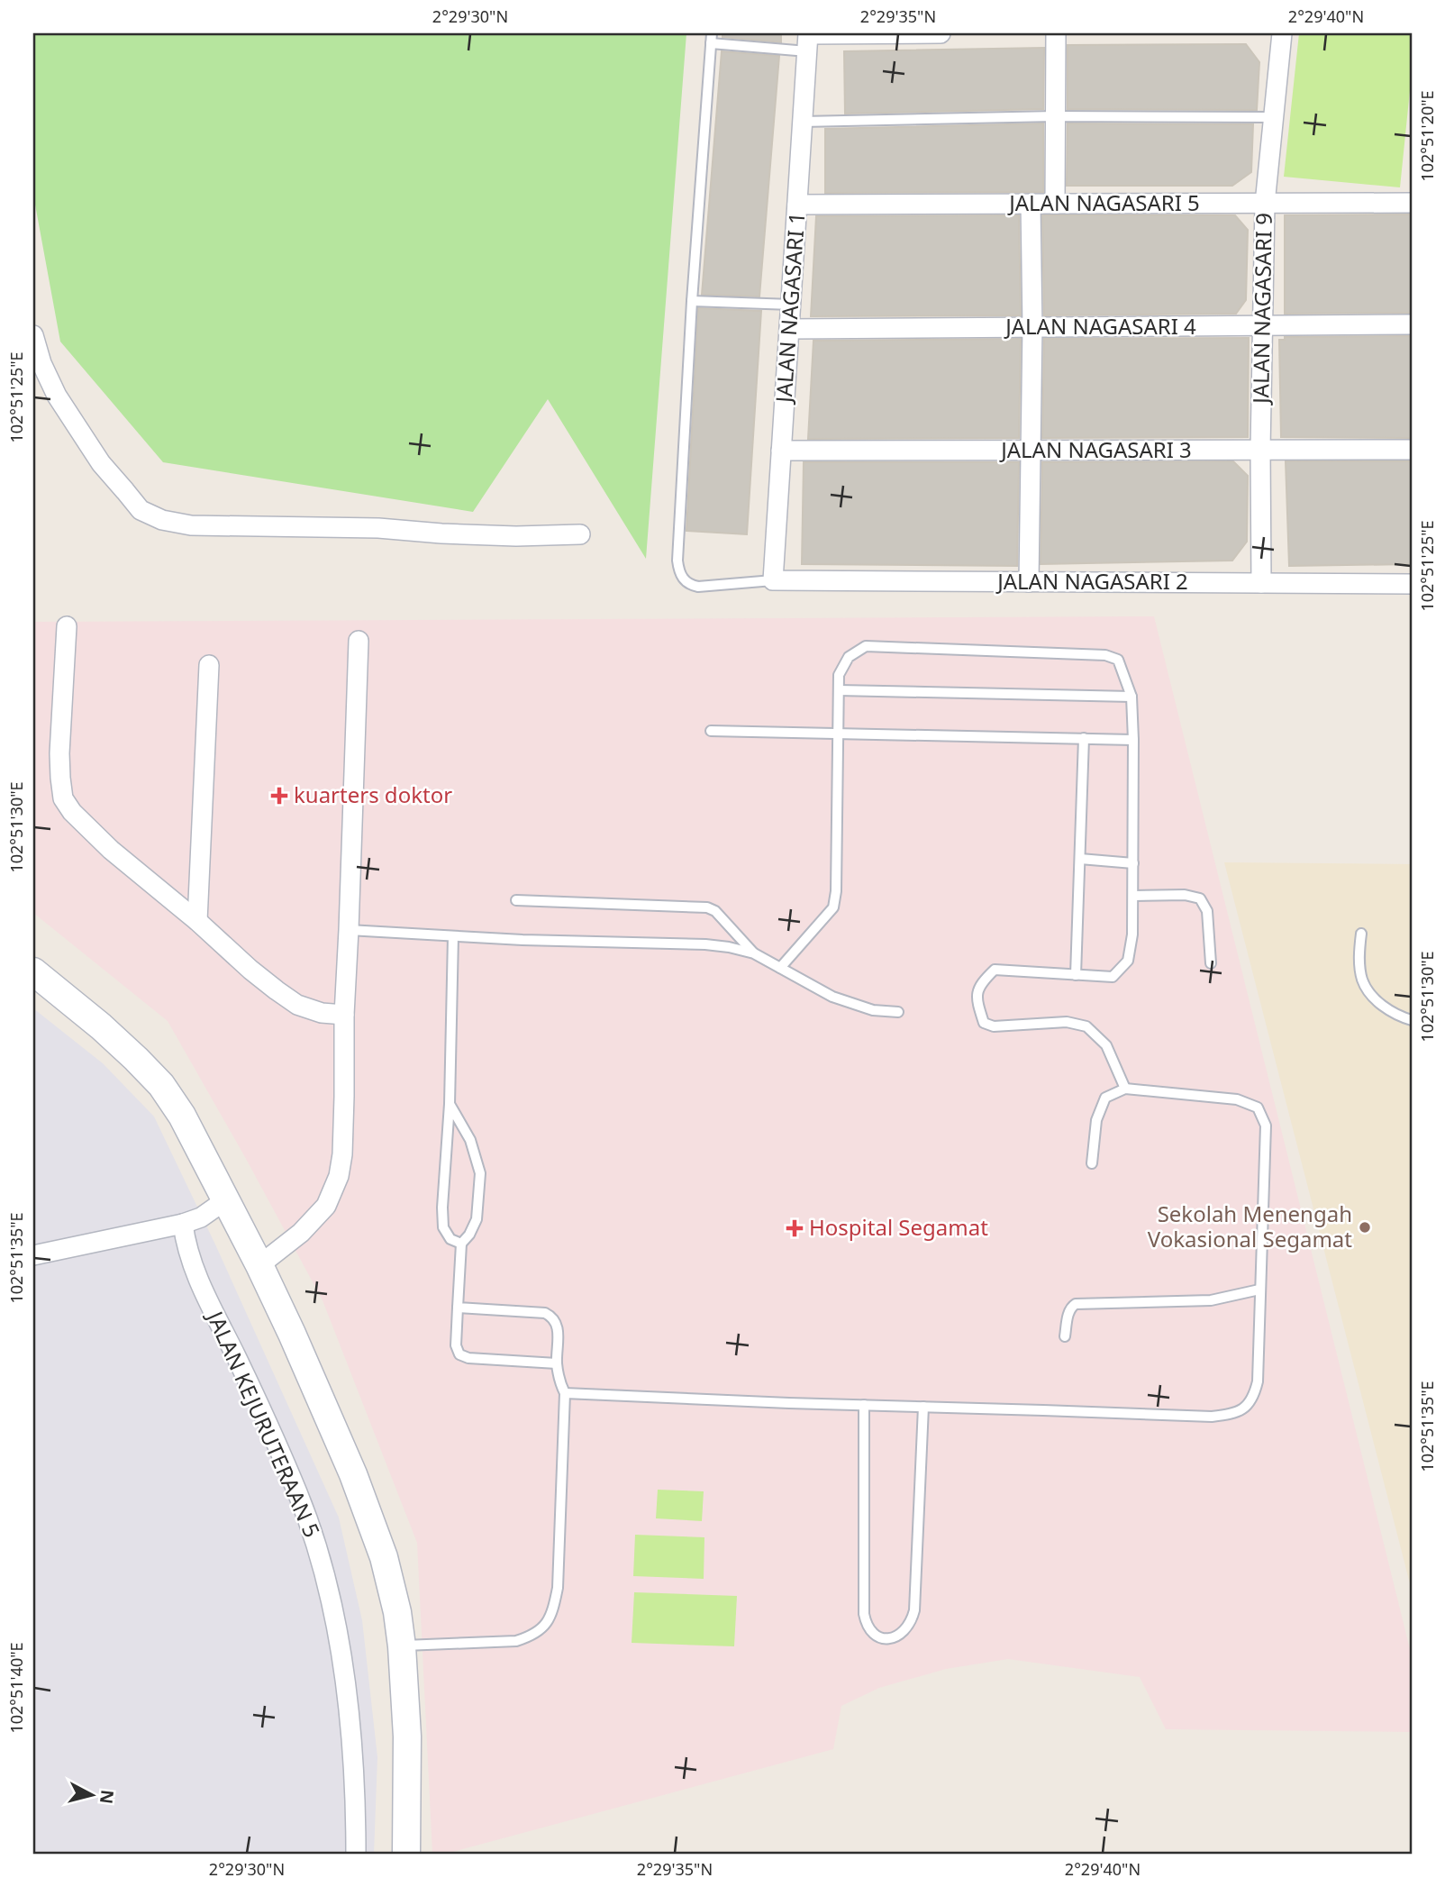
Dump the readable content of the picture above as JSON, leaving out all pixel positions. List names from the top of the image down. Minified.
{"streets":{"street":["JALAN NAGASARI 5","JALAN NAGASARI 1","JALAN NAGASARI 9","JALAN NAGASARI 4","JALAN NAGASARI 3","JALAN NAGASARI 2","JALAN KEJURUTERAAN 5"]},"crossings":[["JALAN NAGASARI 5","JALAN NAGASARI 1"],["JALAN NAGASARI 5","JALAN NAGASARI 9"],["JALAN NAGASARI 1","JALAN NAGASARI 4"],["JALAN NAGASARI 1","JALAN NAGASARI 3"],["JALAN NAGASARI 1","JALAN NAGASARI 2"],["JALAN NAGASARI 9","JALAN NAGASARI 4"],["JALAN NAGASARI 9","JALAN NAGASARI 3"],["JALAN NAGASARI 9","JALAN NAGASARI 2"]],"places":{"health":["kuarters doktor","Hospital Segamat"],"other":["Sekolah Menengah Vokasional Segamat"]},"north":"right","coordinates":["2°29'30\"N","2°29'35\"N","2°29'40\"N","102°51'20\"E","102°51'25\"E","102°51'30\"E","102°51'35\"E","102°51'40\"E"]}
